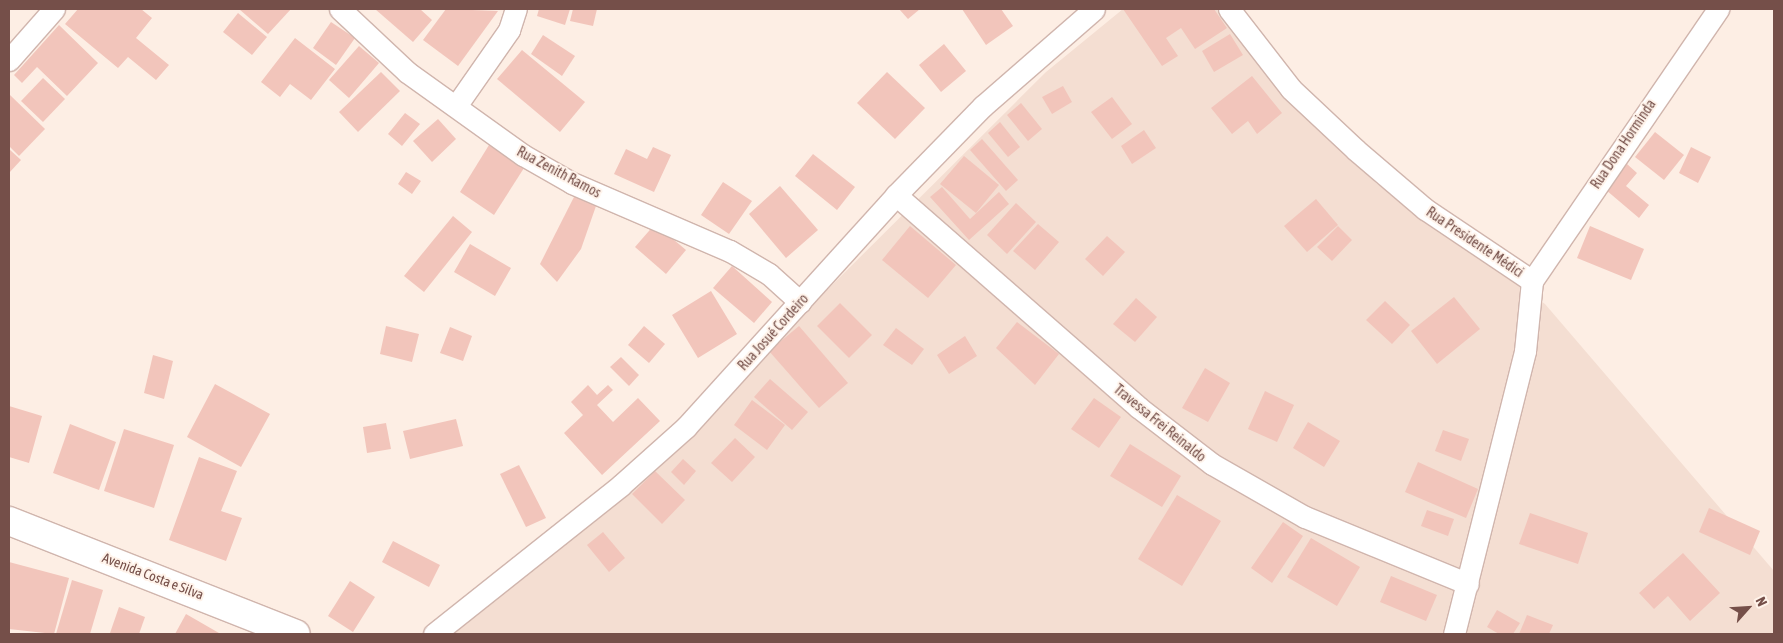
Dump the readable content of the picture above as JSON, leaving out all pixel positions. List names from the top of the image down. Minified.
{"streets":{"street":["Rua Dona Horminda","Rua Zenith Ramos","Rua Presidente Médici","Rua Josué Cordeiro","Travessa Frei Reinaldo","Avenida Costa e Silva"]},"crossings":[["Rua Dona Horminda","Rua Presidente Médici"],["Rua Zenith Ramos","Rua Josué Cordeiro"],["Rua Presidente Médici","Travessa Frei Reinaldo"],["Rua Josué Cordeiro","Travessa Frei Reinaldo"]],"north":"top right"}
